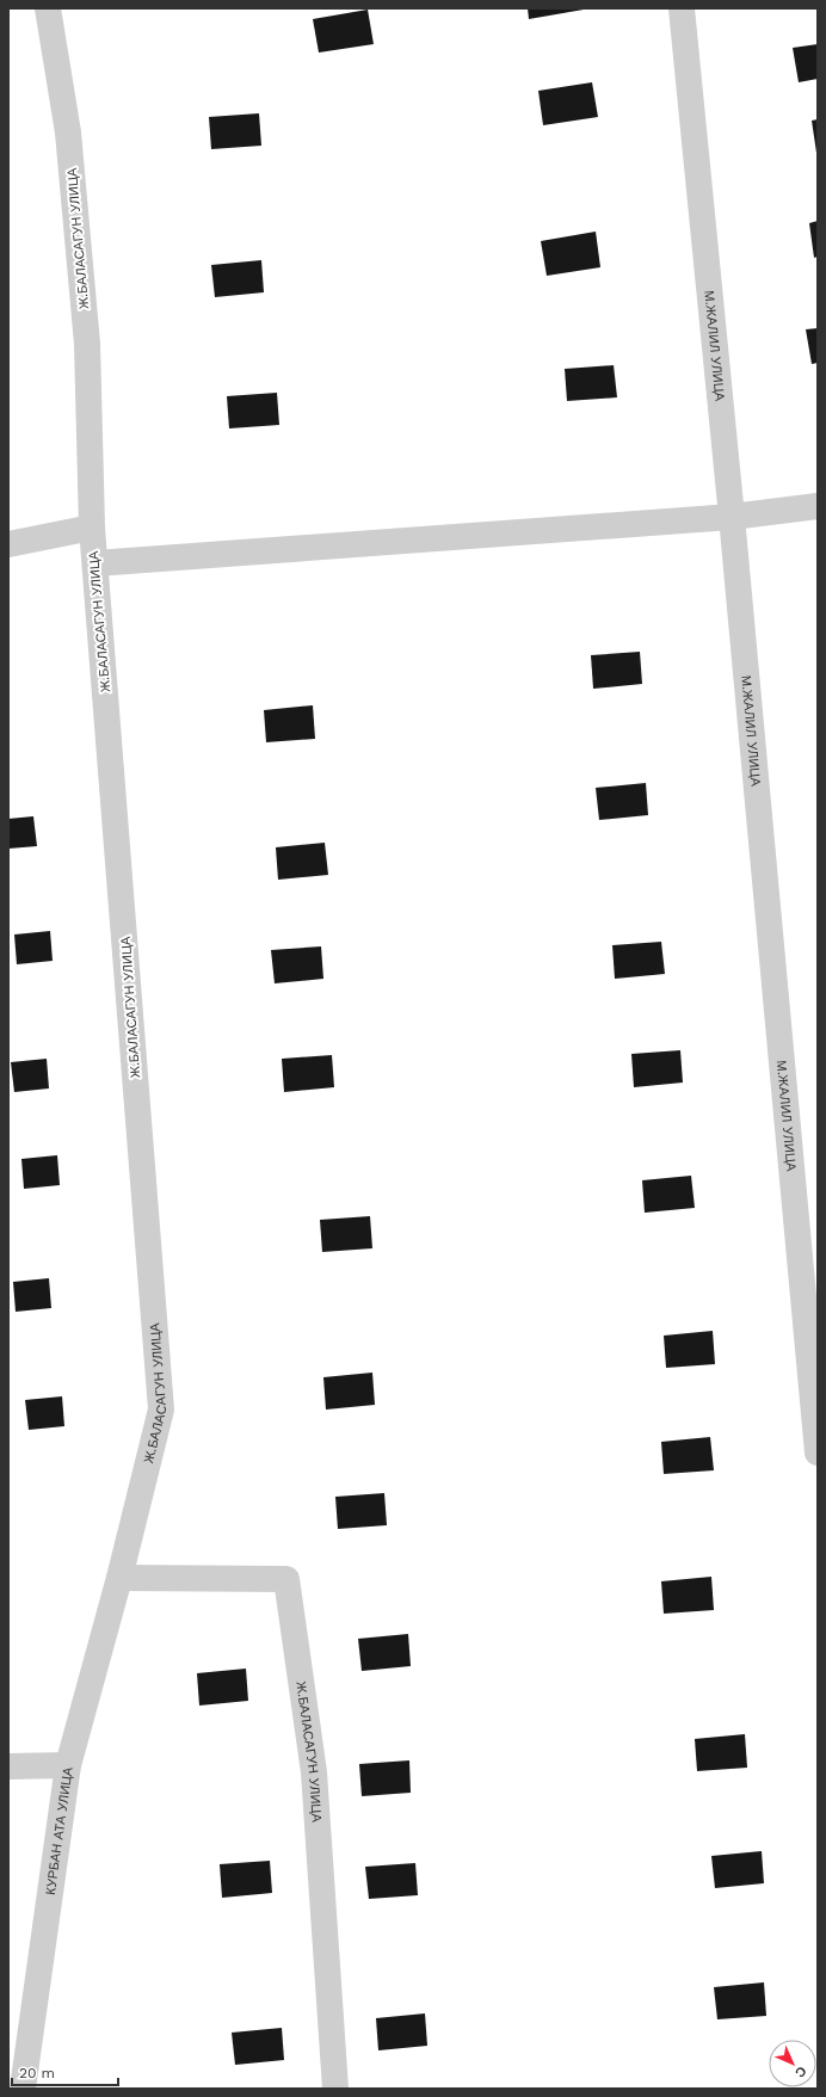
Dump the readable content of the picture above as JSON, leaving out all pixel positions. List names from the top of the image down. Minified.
{"streets":{"street":["Ж.БАЛАСАГУН УЛИЦА","М.ЖАЛИЛ УЛИЦА","КУРБАН АТА УЛИЦА"]},"crossings":[["Ж.БАЛАСАГУН УЛИЦА","КУРБАН АТА УЛИЦА"]],"scale_bar":"20 m","north":"bottom right"}
